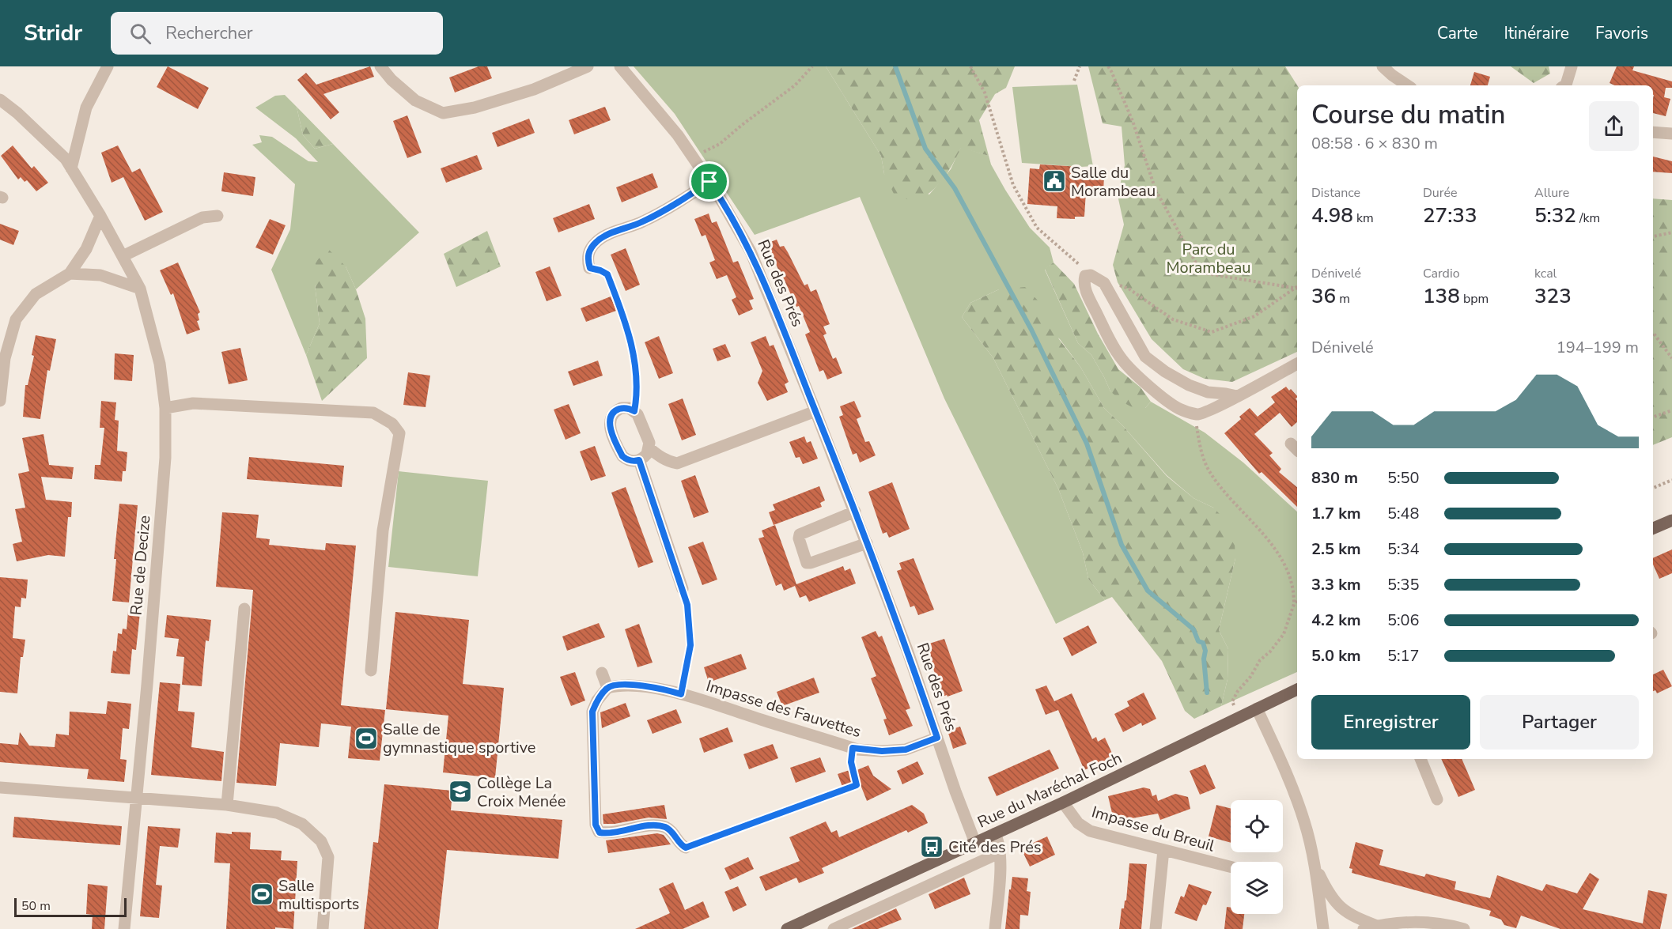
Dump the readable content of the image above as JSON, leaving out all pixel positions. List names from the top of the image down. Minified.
{"streets":{"main road":["Rue du Maréchal Foch"],"street":["Rue des Prés","Rue de Decize","Impasse des Fauvettes","Impasse du Breuil"]},"crossings":[["Rue des Prés","Impasse des Fauvettes"],["Rue des Prés","Rue du Maréchal Foch"],["Rue du Maréchal Foch","Impasse du Breuil"]],"parks":["Parc du Morambeau"],"places":{"public building":["Salle du Morambeau"],"sports":["Salle de gymnastique sportive","Salle multisports"],"school or university":["Collège La Croix Menée"],"bus stop":["Cité des Prés"]},"scale_bar":"50 m","page":{"header":"Stridr","search":"Rechercher","nav":["Carte","Itinéraire","Favoris"],"heading":["Course du matin","08:58 · 6 × 830 m"],"stats":[["Distance","4.98 km"],["Durée","27:33"],["Allure","5:32 /km"],["Dénivelé","36 m"],["Cardio","138 bpm"],["kcal","323"]],"chart":["Dénivelé","194–199 m"],"list":[{"name":"830 m","note":"5:50"},{"name":"1.7 km","note":"5:48"},{"name":"2.5 km","note":"5:34"},{"name":"3.3 km","note":"5:35"},{"name":"4.2 km","note":"5:06"},{"name":"5.0 km","note":"5:17"}],"buttons":["Enregistrer","Partager"],"scale":"50 m"}}
